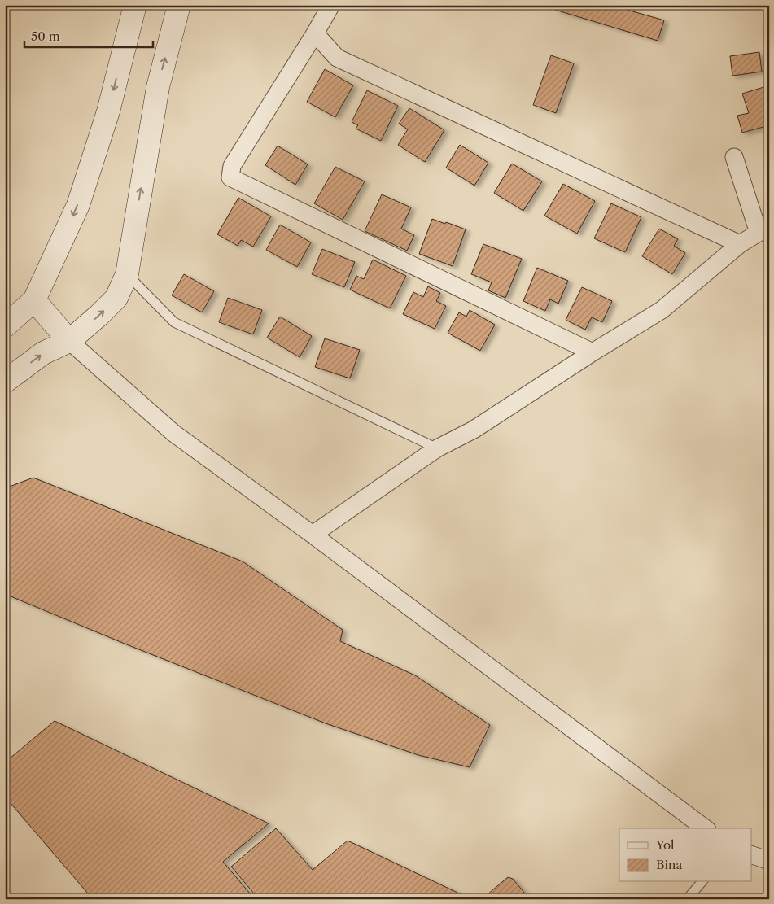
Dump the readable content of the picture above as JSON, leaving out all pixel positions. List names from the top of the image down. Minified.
{"legend":["Yol","Bina"],"scale_bar":"50 m"}
